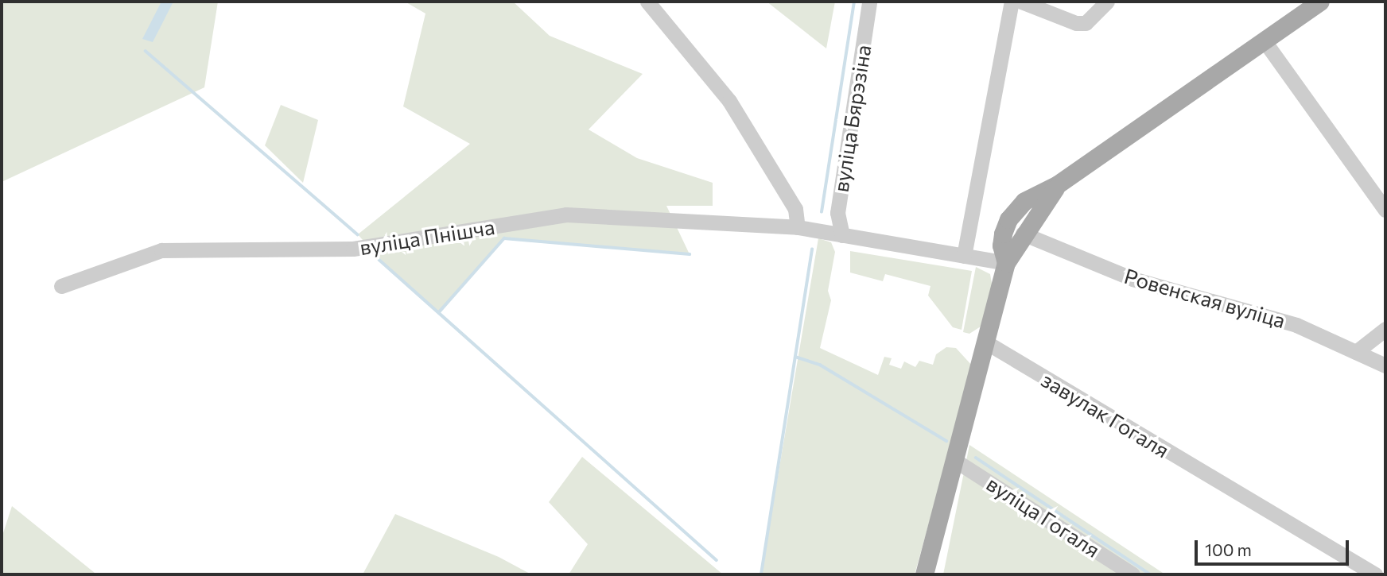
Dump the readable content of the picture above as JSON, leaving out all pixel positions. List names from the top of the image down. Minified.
{"streets":{"street":["вуліца Бярэзіна","вуліца Пнішча","Ровенская вуліца","завулак Гогаля","вуліца Гогаля"]},"crossings":[["вуліца Бярэзіна","вуліца Пнішча"]],"scale_bar":"100 m"}
